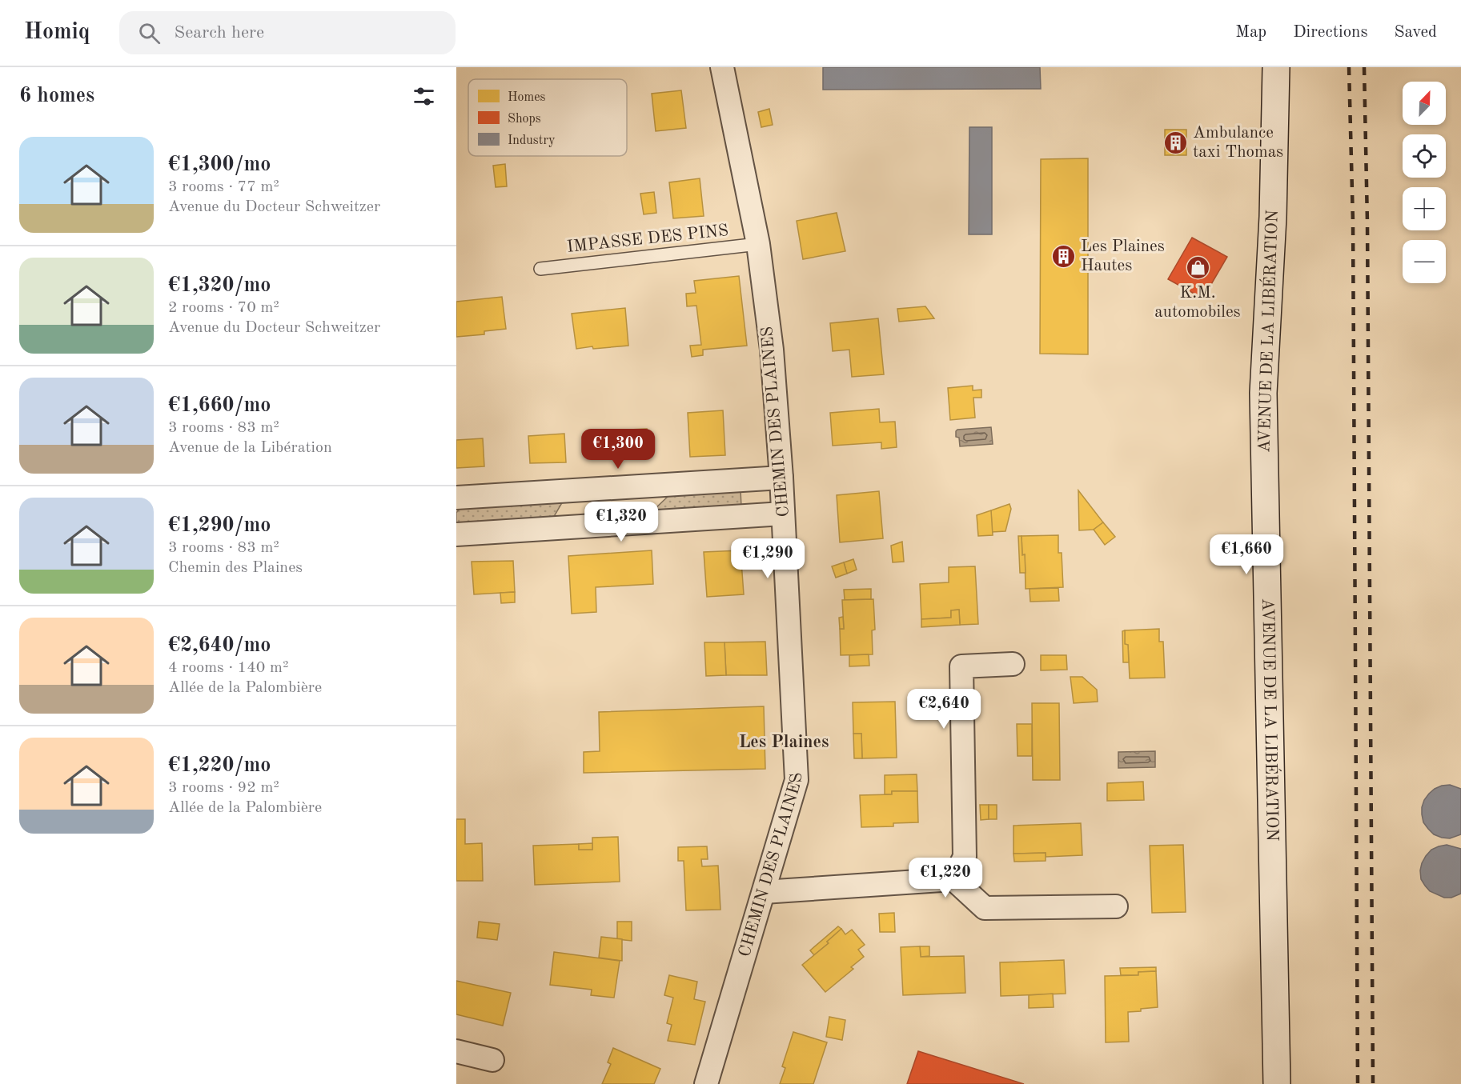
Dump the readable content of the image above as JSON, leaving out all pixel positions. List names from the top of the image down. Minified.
{"streets":{"street":["AVENUE DE LA LIBÉRATION","CHEMIN DES PLAINES"],"lane":["IMPASSE DES PINS"]},"crossings":[["IMPASSE DES PINS","CHEMIN DES PLAINES"]],"districts":["Les Plaines"],"places":{"building":["Ambulance taxi Thomas","Les Plaines Hautes"],"shop":["K.M. automobiles"]},"legend":["Homes","Shops","Industry"],"north":"top right","page":{"header":"Homiq","search":"Search here","nav":["Map","Directions","Saved"],"heading":"6 homes","map_buttons":["+","−"],"list":[{"name":"€1,300/mo","note":"3 rooms · 77 m² · Avenue du Docteur Schweitzer"},{"name":"€1,320/mo","note":"2 rooms · 70 m² · Avenue du Docteur Schweitzer"},{"name":"€1,660/mo","note":"3 rooms · 83 m² · Avenue de la Libération"},{"name":"€1,290/mo","note":"3 rooms · 83 m² · Chemin des Plaines"},{"name":"€2,640/mo","note":"4 rooms · 140 m² · Allée de la Palombière"},{"name":"€1,220/mo","note":"3 rooms · 92 m² · Allée de la Palombière"}],"price":["€1,300","€1,320","€1,660","€1,290","€2,640","€1,220"]}}
